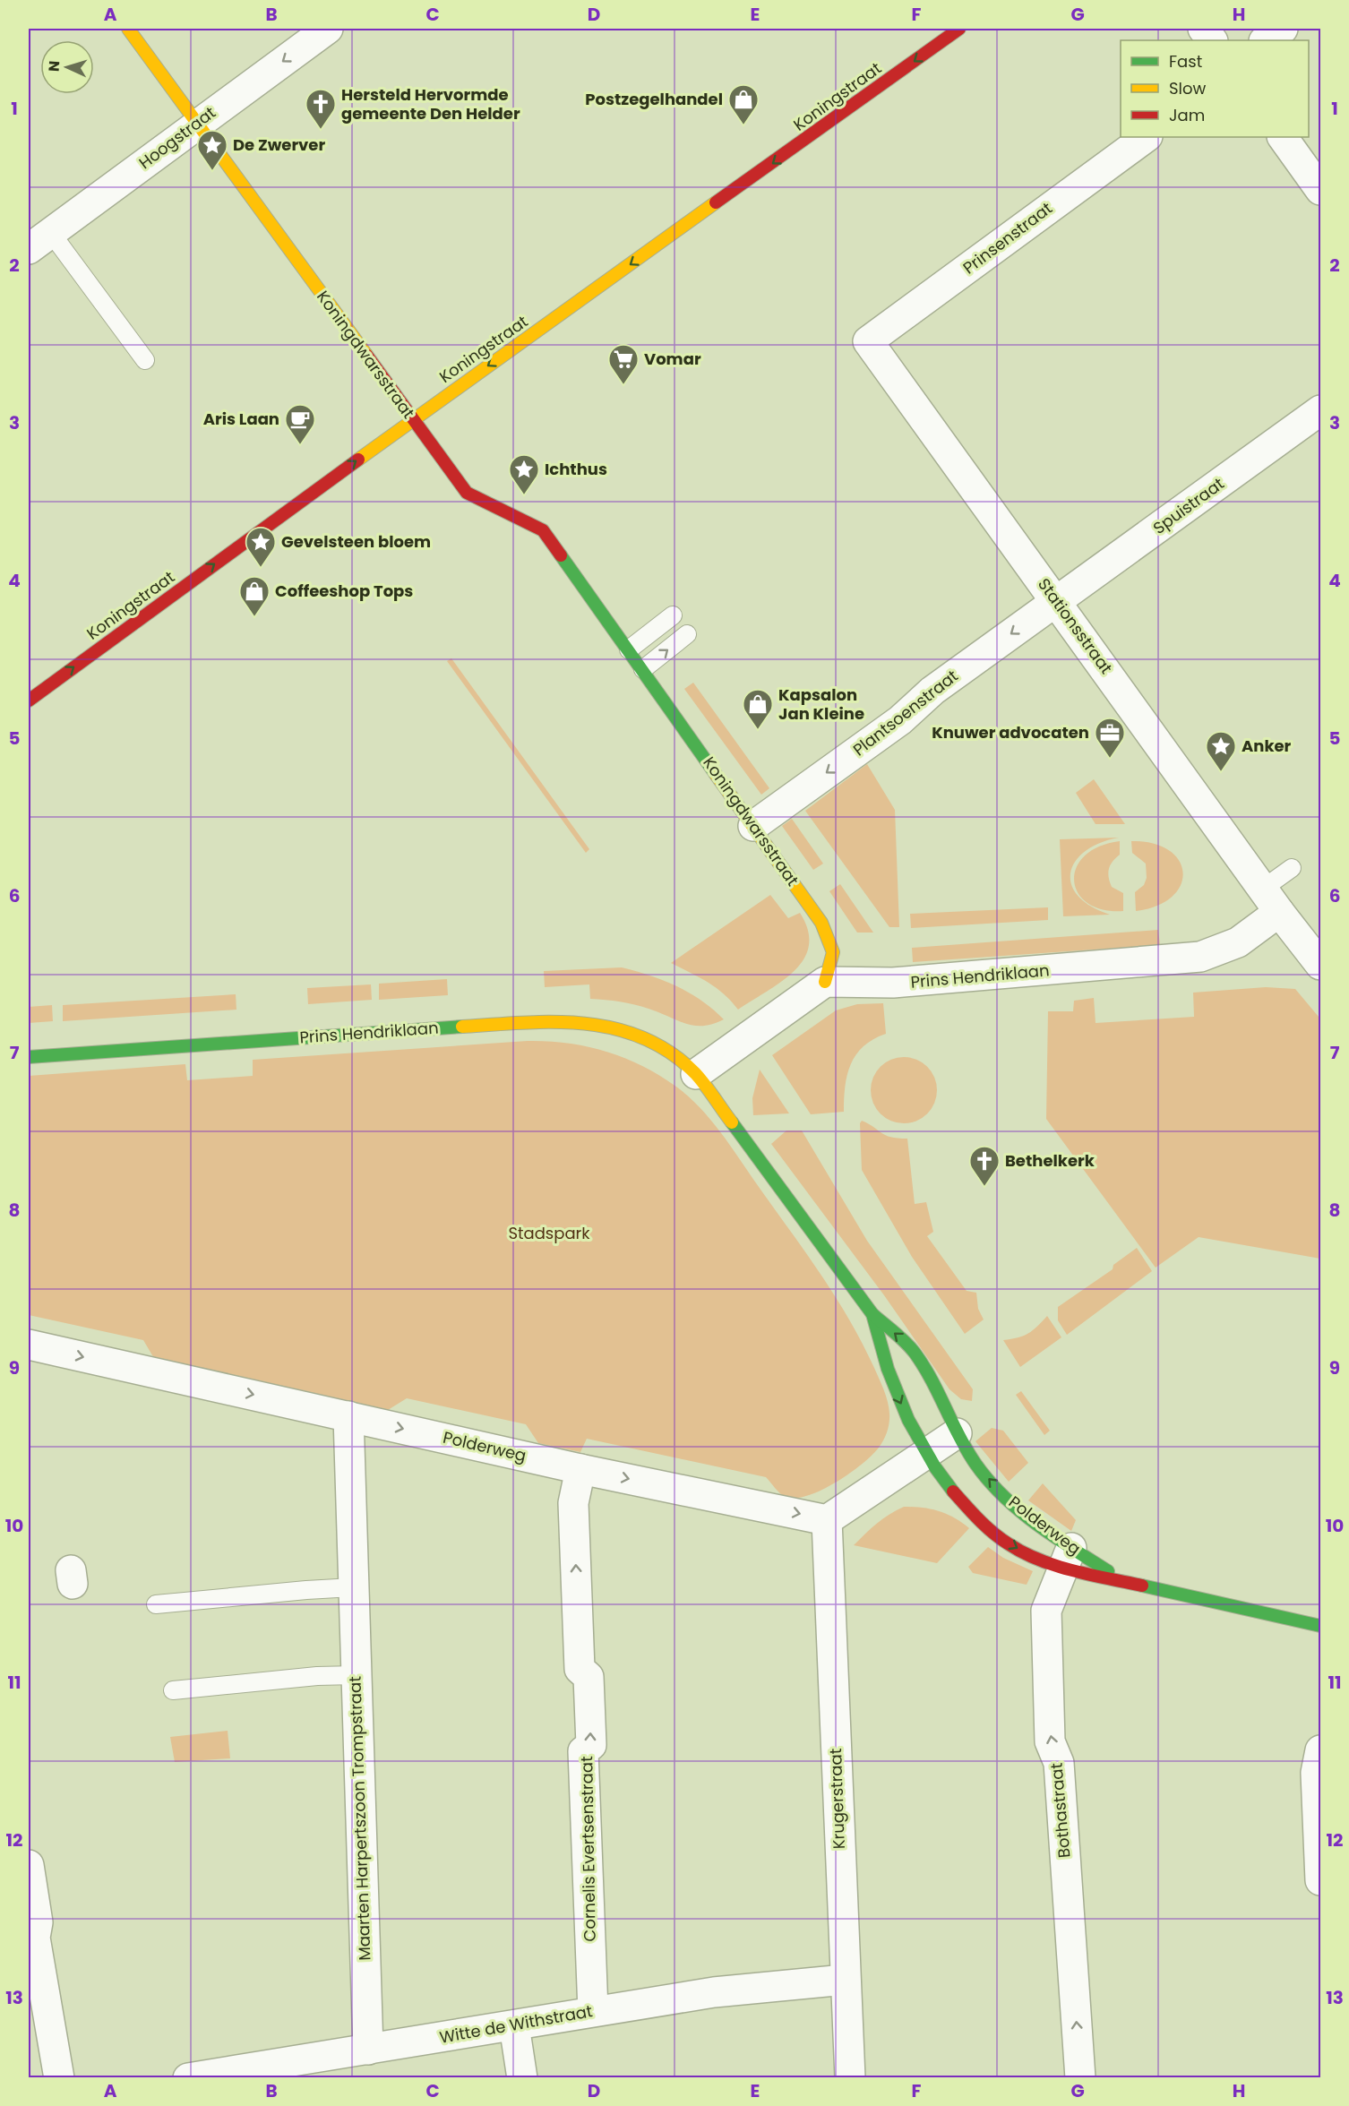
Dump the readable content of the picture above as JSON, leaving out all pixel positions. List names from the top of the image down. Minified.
{"streets":{"street":["Koningstraat","Hoogstraat","Prinsenstraat","Koningdwarsstraat","Spuistraat","Stationsstraat","Plantsoenstraat","Prins Hendriklaan","Polderweg","Krugerstraat","Bothastraat","Maarten Harpertszoon Trompstraat","Cornelis Evertsenstraat","Witte de Withstraat"]},"crossings":[["Koningstraat","Koningdwarsstraat"],["Hoogstraat","Koningdwarsstraat"],["Prinsenstraat","Stationsstraat"],["Koningdwarsstraat","Plantsoenstraat"],["Koningdwarsstraat","Prins Hendriklaan"],["Spuistraat","Stationsstraat"],["Spuistraat","Plantsoenstraat"],["Stationsstraat","Plantsoenstraat"],["Stationsstraat","Prins Hendriklaan"],["Prins Hendriklaan","Polderweg"],["Polderweg","Krugerstraat"],["Polderweg","Bothastraat"],["Polderweg","Maarten Harpertszoon Trompstraat"],["Polderweg","Cornelis Evertsenstraat"],["Krugerstraat","Witte de Withstraat"],["Maarten Harpertszoon Trompstraat","Witte de Withstraat"],["Cornelis Evertsenstraat","Witte de Withstraat"]],"one_way":["Hoogstraat","Plantsoenstraat","Bothastraat","Cornelis Evertsenstraat"],"parks":["Stadspark"],"places":{"shop":["Postzegelhandel","Coffeeshop Tops","Kapsalon Jan Kleine"],"church":["Hersteld Hervormde gemeente Den Helder","Bethelkerk"],"place":["De Zwerver","Ichthus","Gevelsteen bloem","Anker"],"supermarket":["Vomar"],"cafe":["Aris Laan"],"office":["Knuwer advocaten"]},"legend":["Fast","Slow","Jam"],"north":"left","grid":{"columns":["A","B","C","D","E","F","G","H"],"rows":["1","2","3","4","5","6","7","8","9","10","11","12","13"]}}
